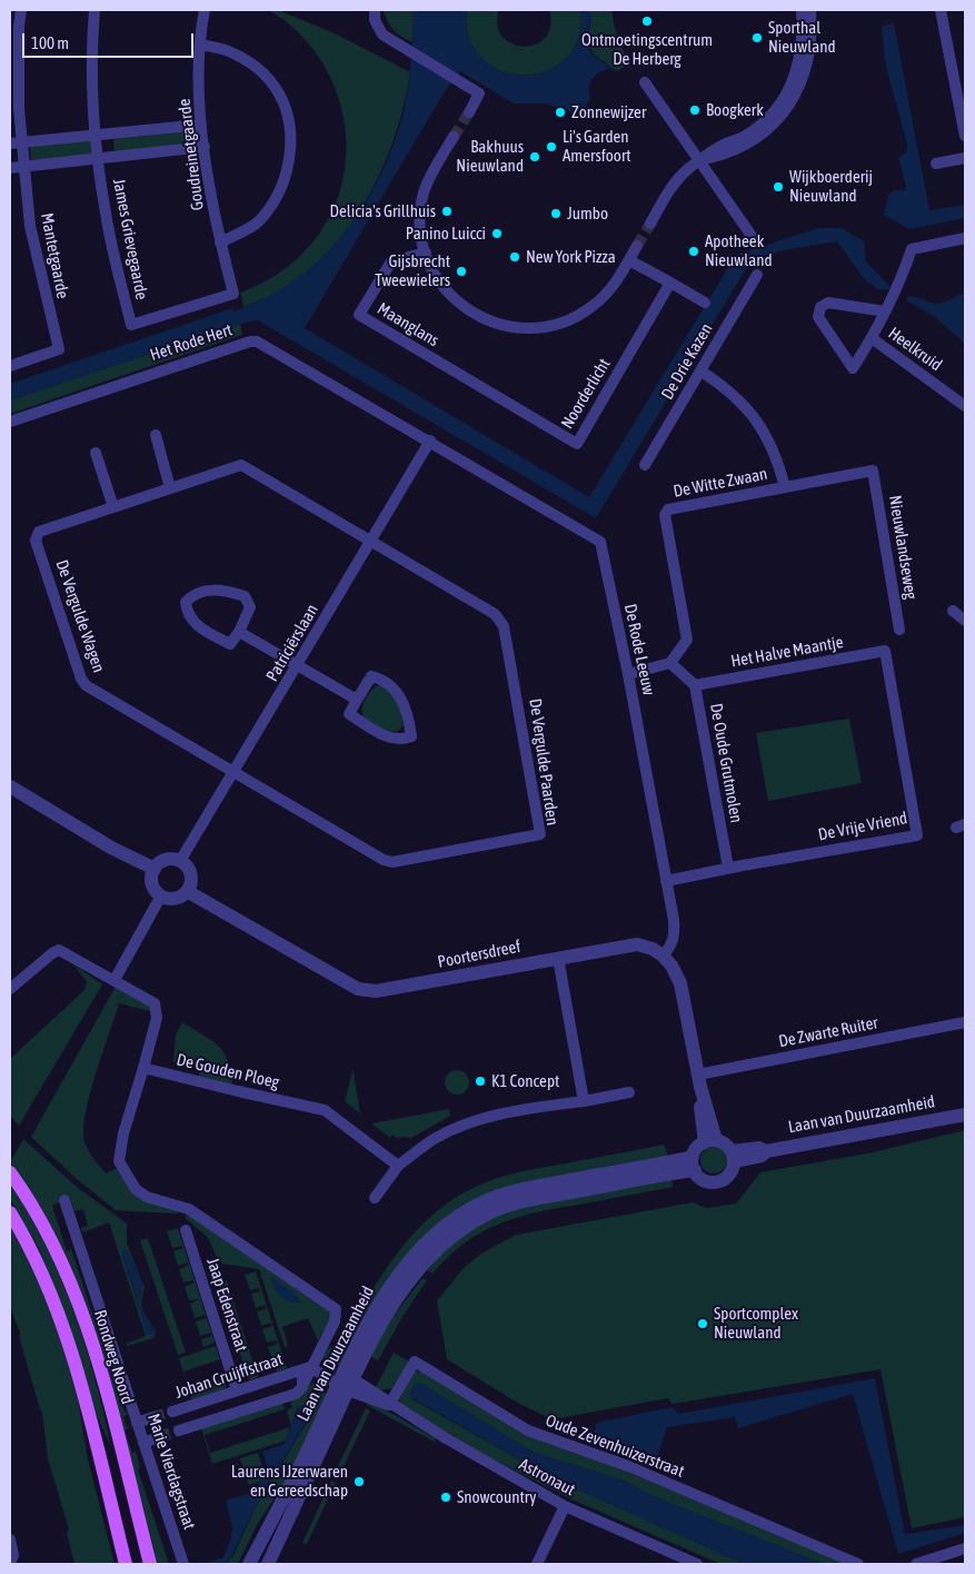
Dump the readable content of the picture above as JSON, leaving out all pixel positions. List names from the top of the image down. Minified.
{"streets":{"main road":["Rondweg Noord"],"street":["Goudreinetgaarde","James Grievegaarde","Mantetgaarde","Maanglans","Het Rode Hert","Heelkruid","De Drie Kazen","Noorderlicht","De Witte Zwaan","Nieuwlandseweg","De Vergulde Wagen","Patriciërslaan","De Rode Leeuw","Het Halve Maantje","De Vergulde Paarden","De Oude Grutmolen","De Vrije Vriend","Poortersdreef","De Zwarte Ruiter","De Gouden Ploeg","Laan van Duurzaamheid","Jaap Edenstraat","Johan Cruijffstraat","Oude Zevenhuizerstraat","Marie Vierdagstraat","Astronaut"]},"crossings":[["Goudreinetgaarde","James Grievegaarde"],["Maanglans","Noorderlicht"],["Het Rode Hert","Patriciërslaan"],["Het Rode Hert","De Rode Leeuw"],["De Witte Zwaan","Nieuwlandseweg"],["De Witte Zwaan","De Oude Grutmolen"],["De Vergulde Wagen","Patriciërslaan"],["De Vergulde Wagen","De Vergulde Paarden"],["Patriciërslaan","De Rode Leeuw"],["Patriciërslaan","De Vergulde Paarden"],["Patriciërslaan","Poortersdreef"],["De Rode Leeuw","De Vrije Vriend"],["De Rode Leeuw","Poortersdreef"],["Het Halve Maantje","De Oude Grutmolen"],["Het Halve Maantje","De Vrije Vriend"],["De Oude Grutmolen","De Vrije Vriend"],["Laan van Duurzaamheid","Johan Cruijffstraat"],["Laan van Duurzaamheid","Astronaut"],["Jaap Edenstraat","Johan Cruijffstraat"],["Johan Cruijffstraat","Astronaut"],["Oude Zevenhuizerstraat","Astronaut"]],"places":["Ontmoetingscentrum De Herberg","Sporthal Nieuwland","Boogkerk","Zonnewijzer","Li's Garden Amersfoort","Bakhuus Nieuwland","Wijkboerderij Nieuwland","Delicia's Grillhuis","Jumbo","Panino Luicci","Apotheek Nieuwland","New York Pizza","Gijsbrecht Tweewielers","K1 Concept","Sportcomplex Nieuwland","Laurens IJzerwaren en Gereedschap","Snowcountry"],"scale_bar":"100 m"}
